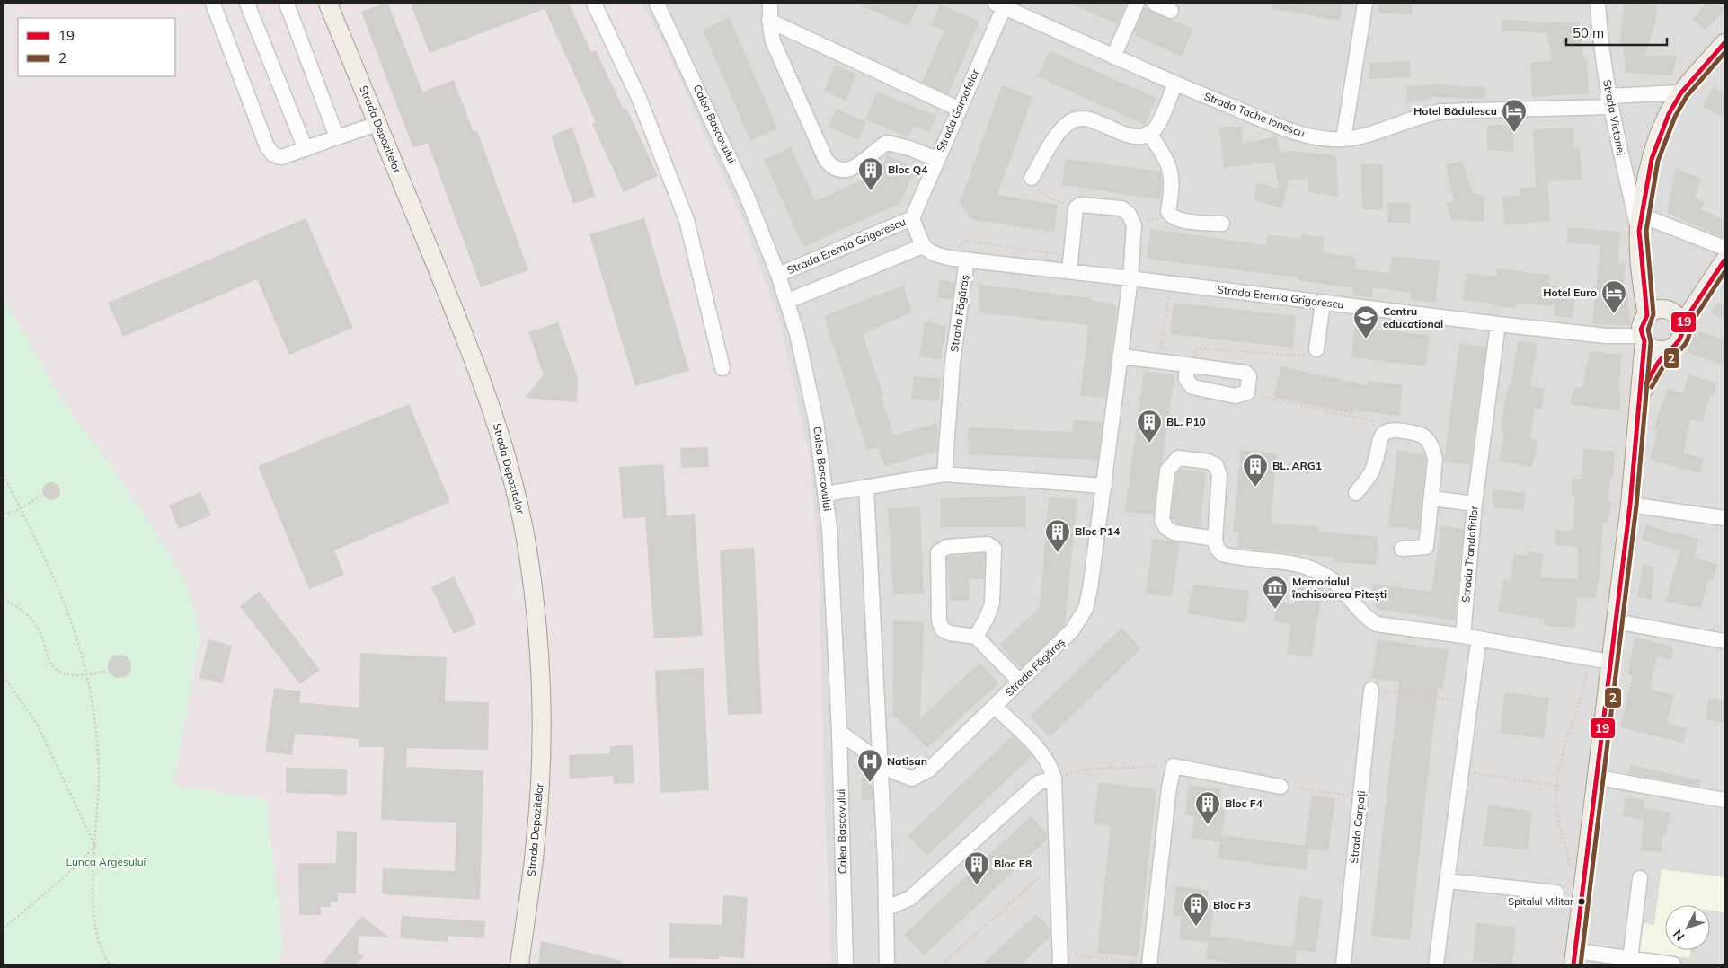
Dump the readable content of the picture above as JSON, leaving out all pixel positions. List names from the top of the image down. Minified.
{"streets":{"main road":["Strada Depozitelor"],"street":["Strada Garoafelor","Strada Tache Ionescu","Strada Victoriei","Calea Bascovului","Strada Eremia Grigorescu","Strada Făgăraș","Strada Trandafirilor","Strada Carpați"]},"crossings":[["Strada Garoafelor","Strada Tache Ionescu"],["Strada Garoafelor","Strada Eremia Grigorescu"],["Strada Tache Ionescu","Strada Victoriei"],["Calea Bascovului","Strada Eremia Grigorescu"],["Calea Bascovului","Strada Făgăraș"],["Strada Eremia Grigorescu","Strada Făgăraș"],["Strada Eremia Grigorescu","Strada Trandafirilor"]],"parks":["Lunca Argeșului"],"places":{"hotel":["Hotel Bădulescu","Hotel Euro"],"building":["Bloc Q4","BL. P10","BL. ARG1","Bloc P14","Bloc F4","Bloc E8","Bloc F3"],"school or university":["Centru educational"],"museum":["Memorialul închisoarea Pitești"],"hospital":["Natisan"],"other":["Spitalul Militar"]},"lines":["transit line 19","transit line 2"],"legend":["19","2"],"scale_bar":"50 m","north":"bottom left"}
